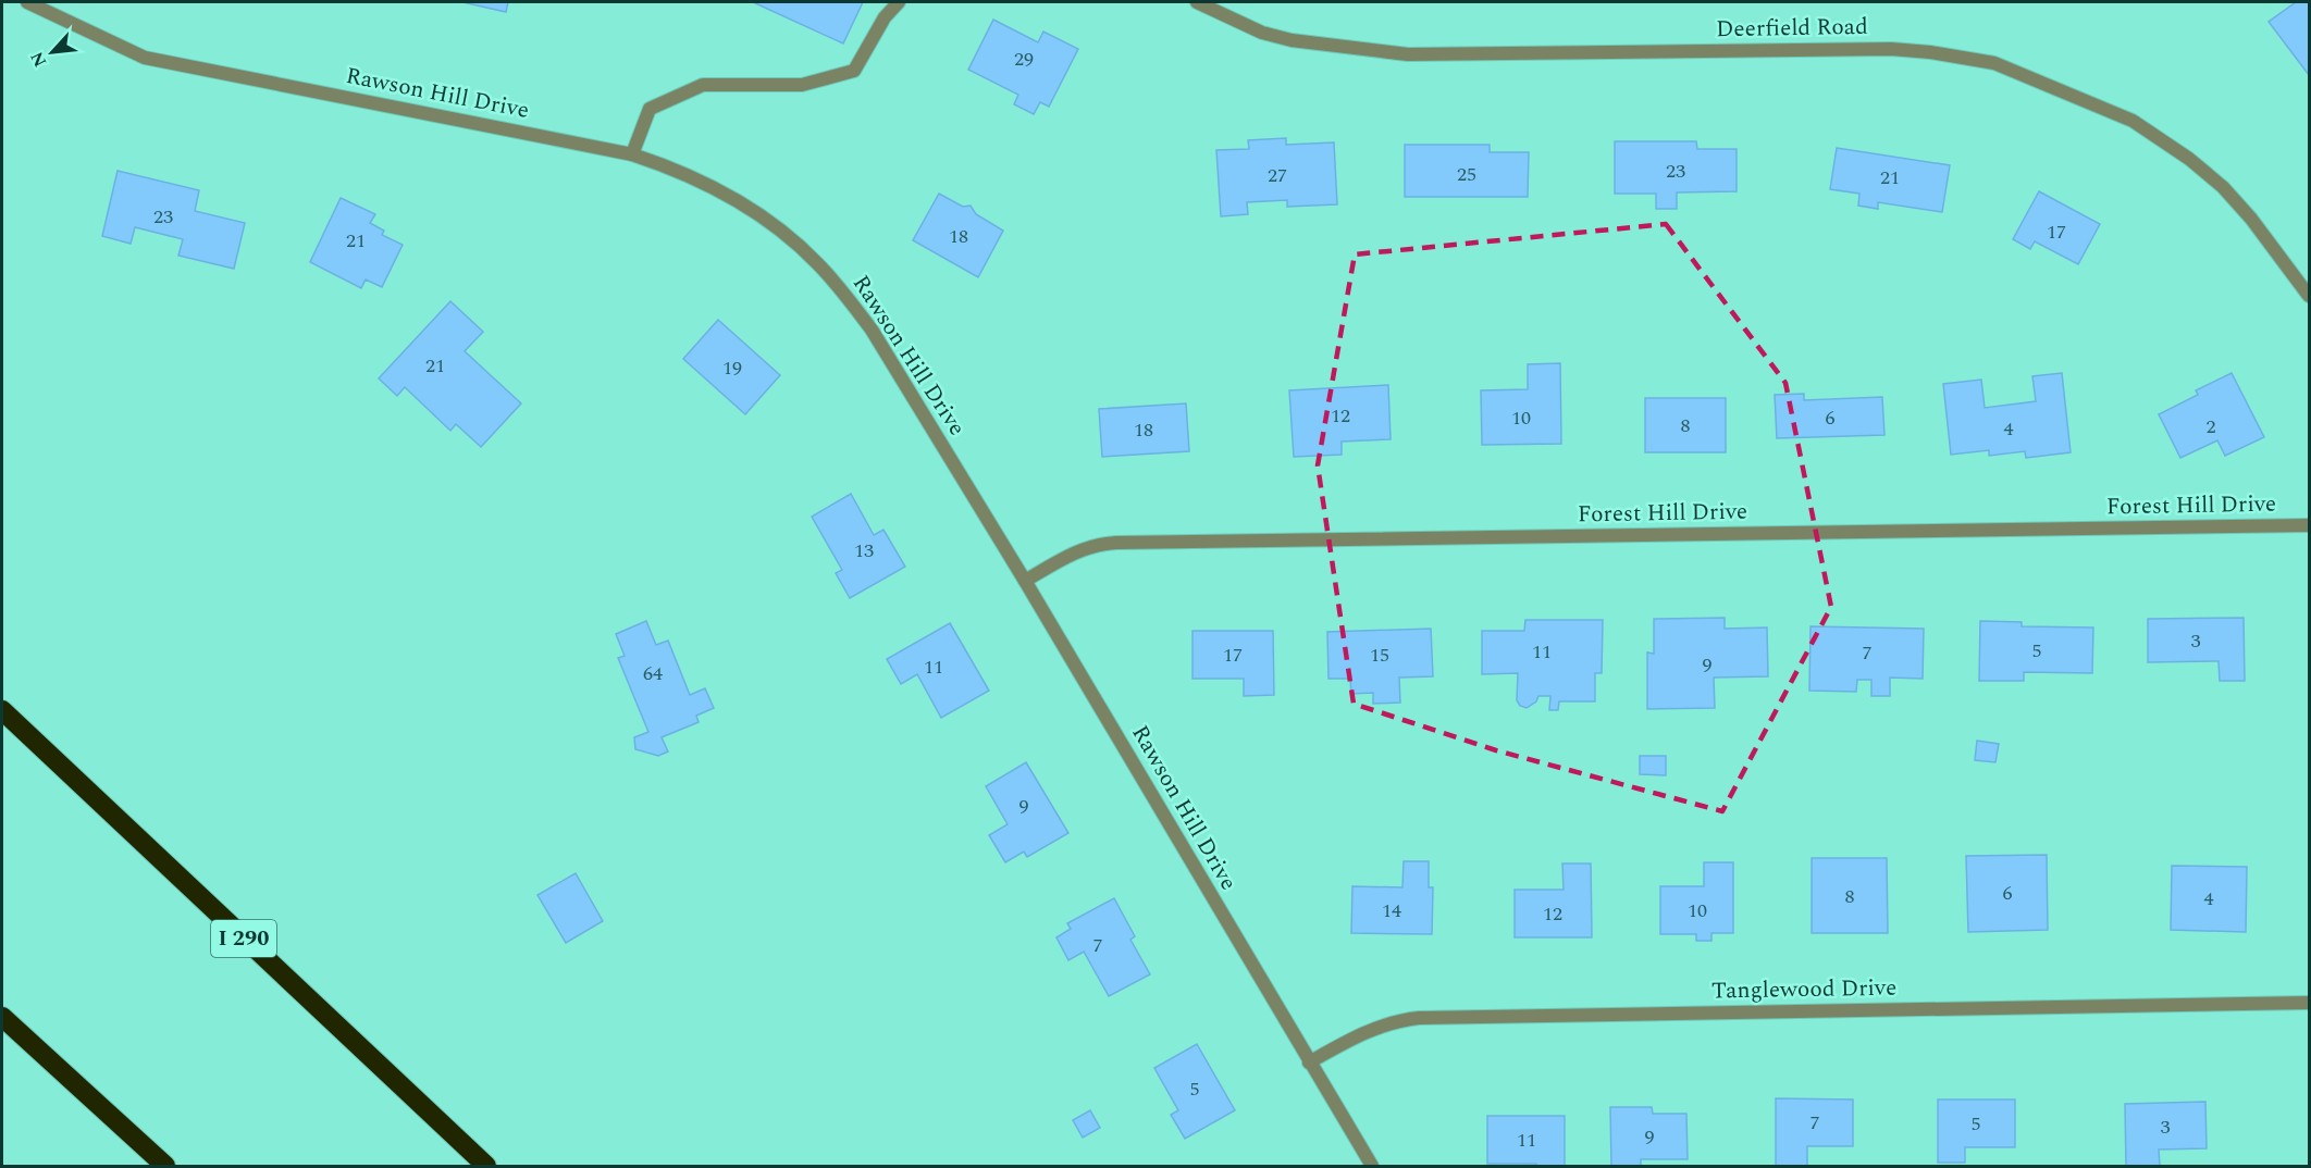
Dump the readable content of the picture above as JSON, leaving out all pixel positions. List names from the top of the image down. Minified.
{"streets":{"highway":["I 290"],"street":["Deerfield Road","Rawson Hill Drive","Forest Hill Drive","Tanglewood Drive"]},"crossings":[["Rawson Hill Drive","Forest Hill Drive"],["Rawson Hill Drive","Tanglewood Drive"]],"house_numbers":["29","23","25","27","21","23","17","18","21","21","19","12","10","6","8","2","4","18","13","3","5","11","7","17","15","9","11","64","9","6","8","4","14","10","12","7","5","7","5","3","9","11"],"north":"bottom left"}
